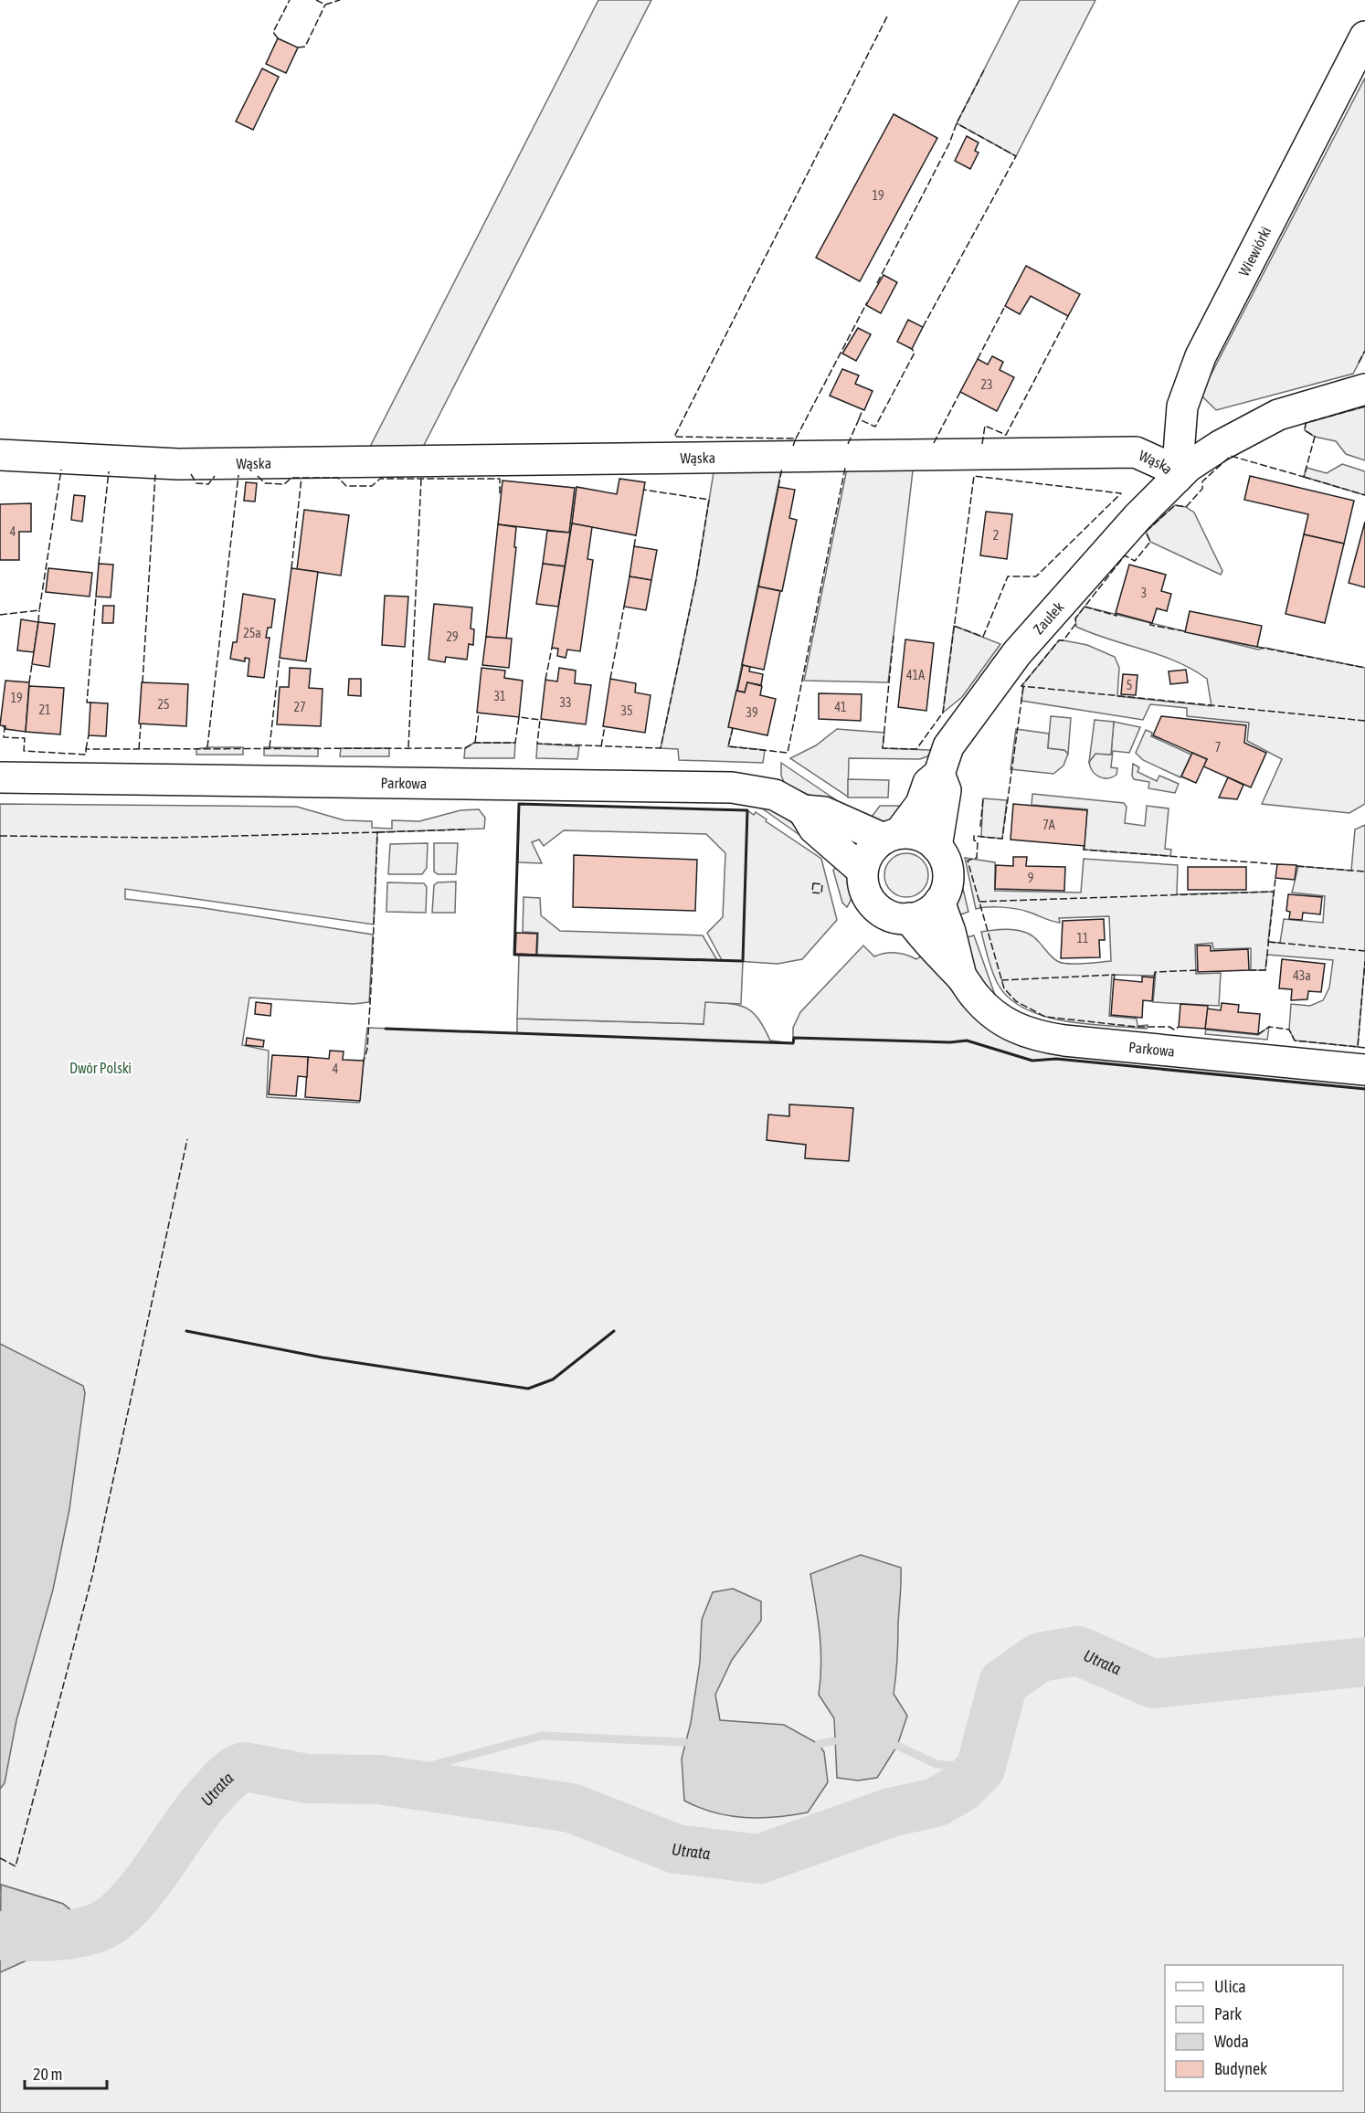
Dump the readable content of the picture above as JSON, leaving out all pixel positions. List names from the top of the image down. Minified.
{"streets":{"street":["Wiewiórki","Wąska","Zaułek","Parkowa"]},"crossings":[["Wiewiórki","Wąska"],["Wiewiórki","Zaułek"],["Wąska","Zaułek"],["Zaułek","Parkowa"]],"water":["Utrata"],"parks":["Dwór Polski"],"house_numbers":["19","23","4","2","3","25a","29","41A","5","31","19","33","25","27","41","21","35","39","7","7A","9","11","43a","4"],"legend":["Ulica","Park","Woda","Budynek"],"scale_bar":"20 m"}
